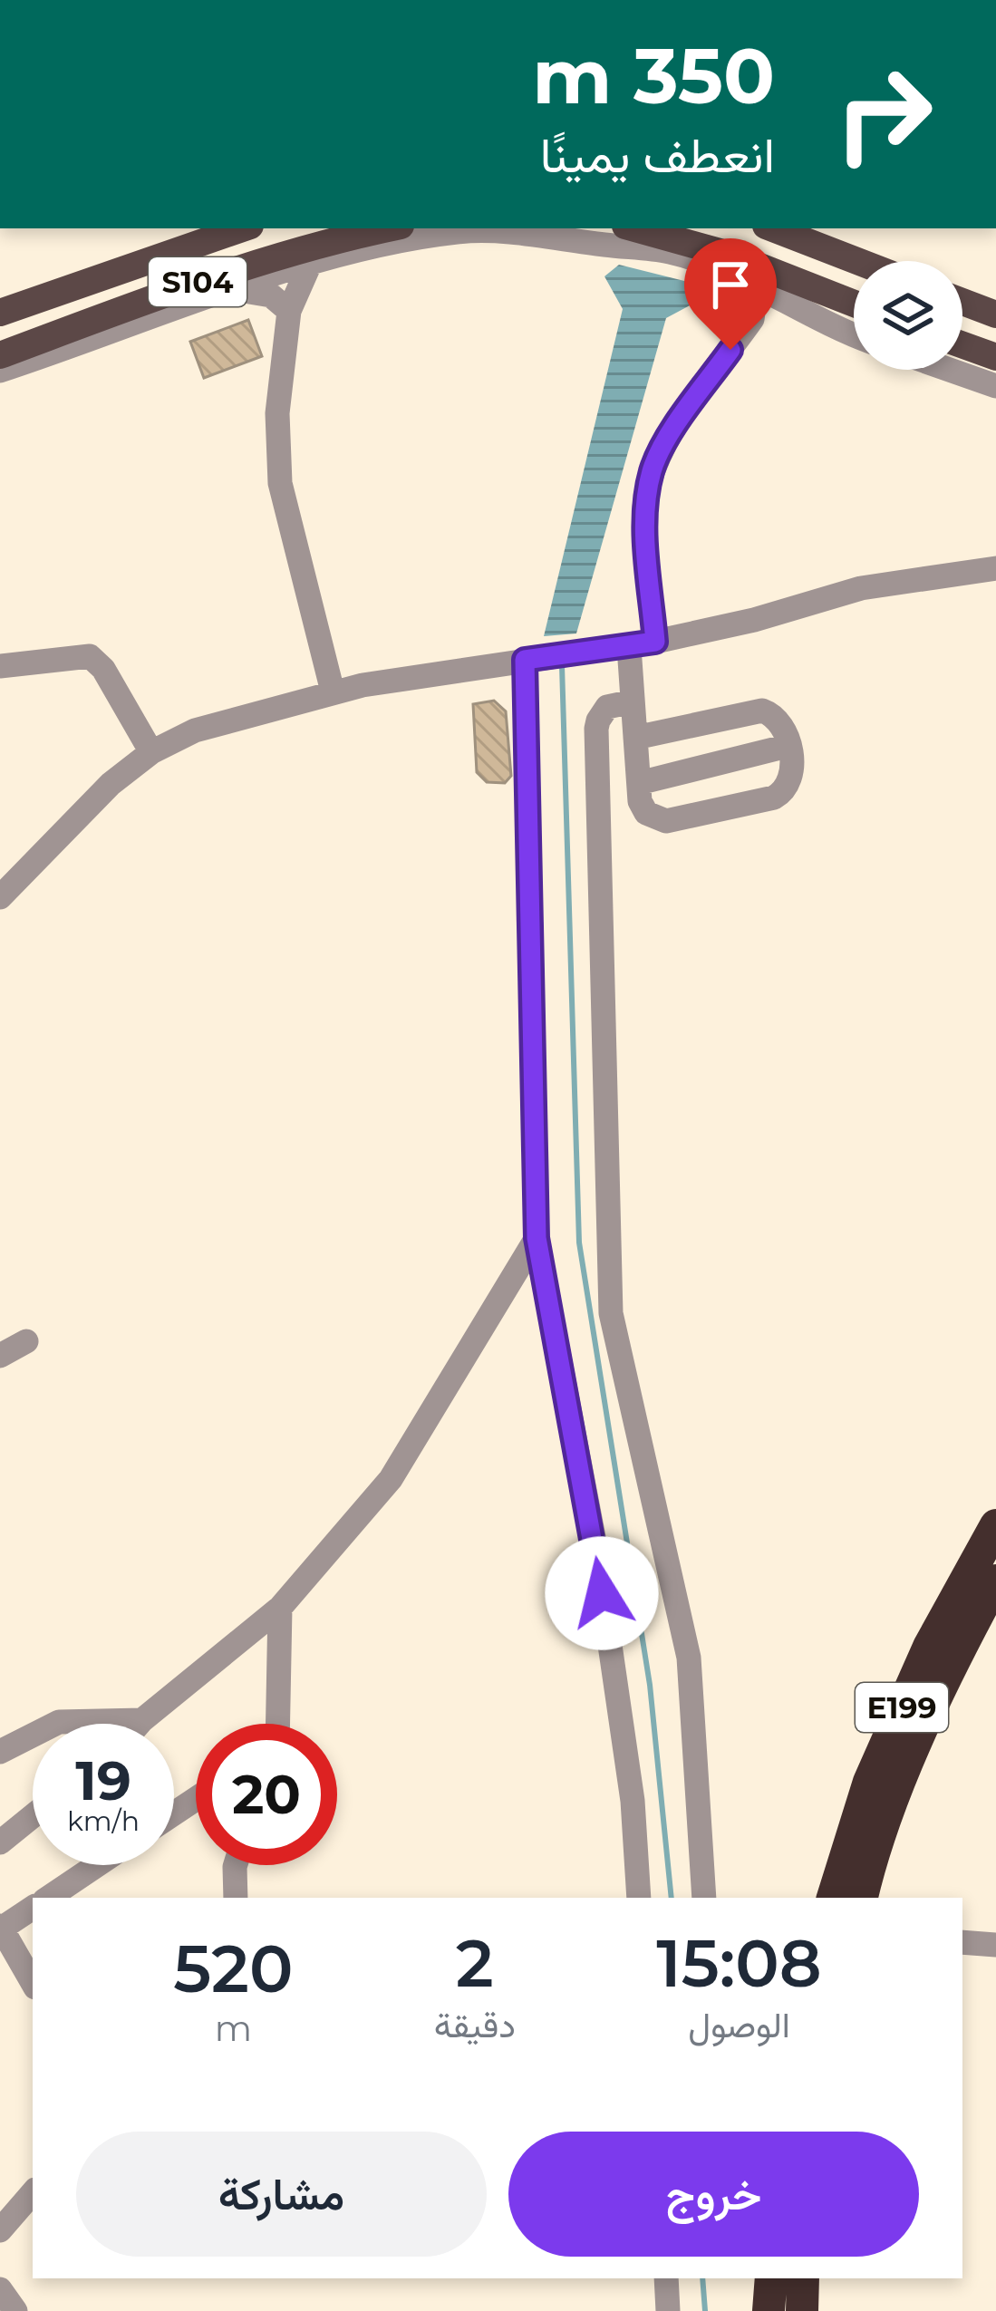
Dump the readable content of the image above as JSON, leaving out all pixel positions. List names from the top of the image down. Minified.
{"streets":{"highway":["E199"],"main road":["S104"]},"page":{"turn":["350 m","انعطف يمينًا"],"speed":"19 km/h","limit":"20","eta":["15:08","الوصول","2","دقيقة","520","m"],"buttons":["خروج","مشاركة"]}}
